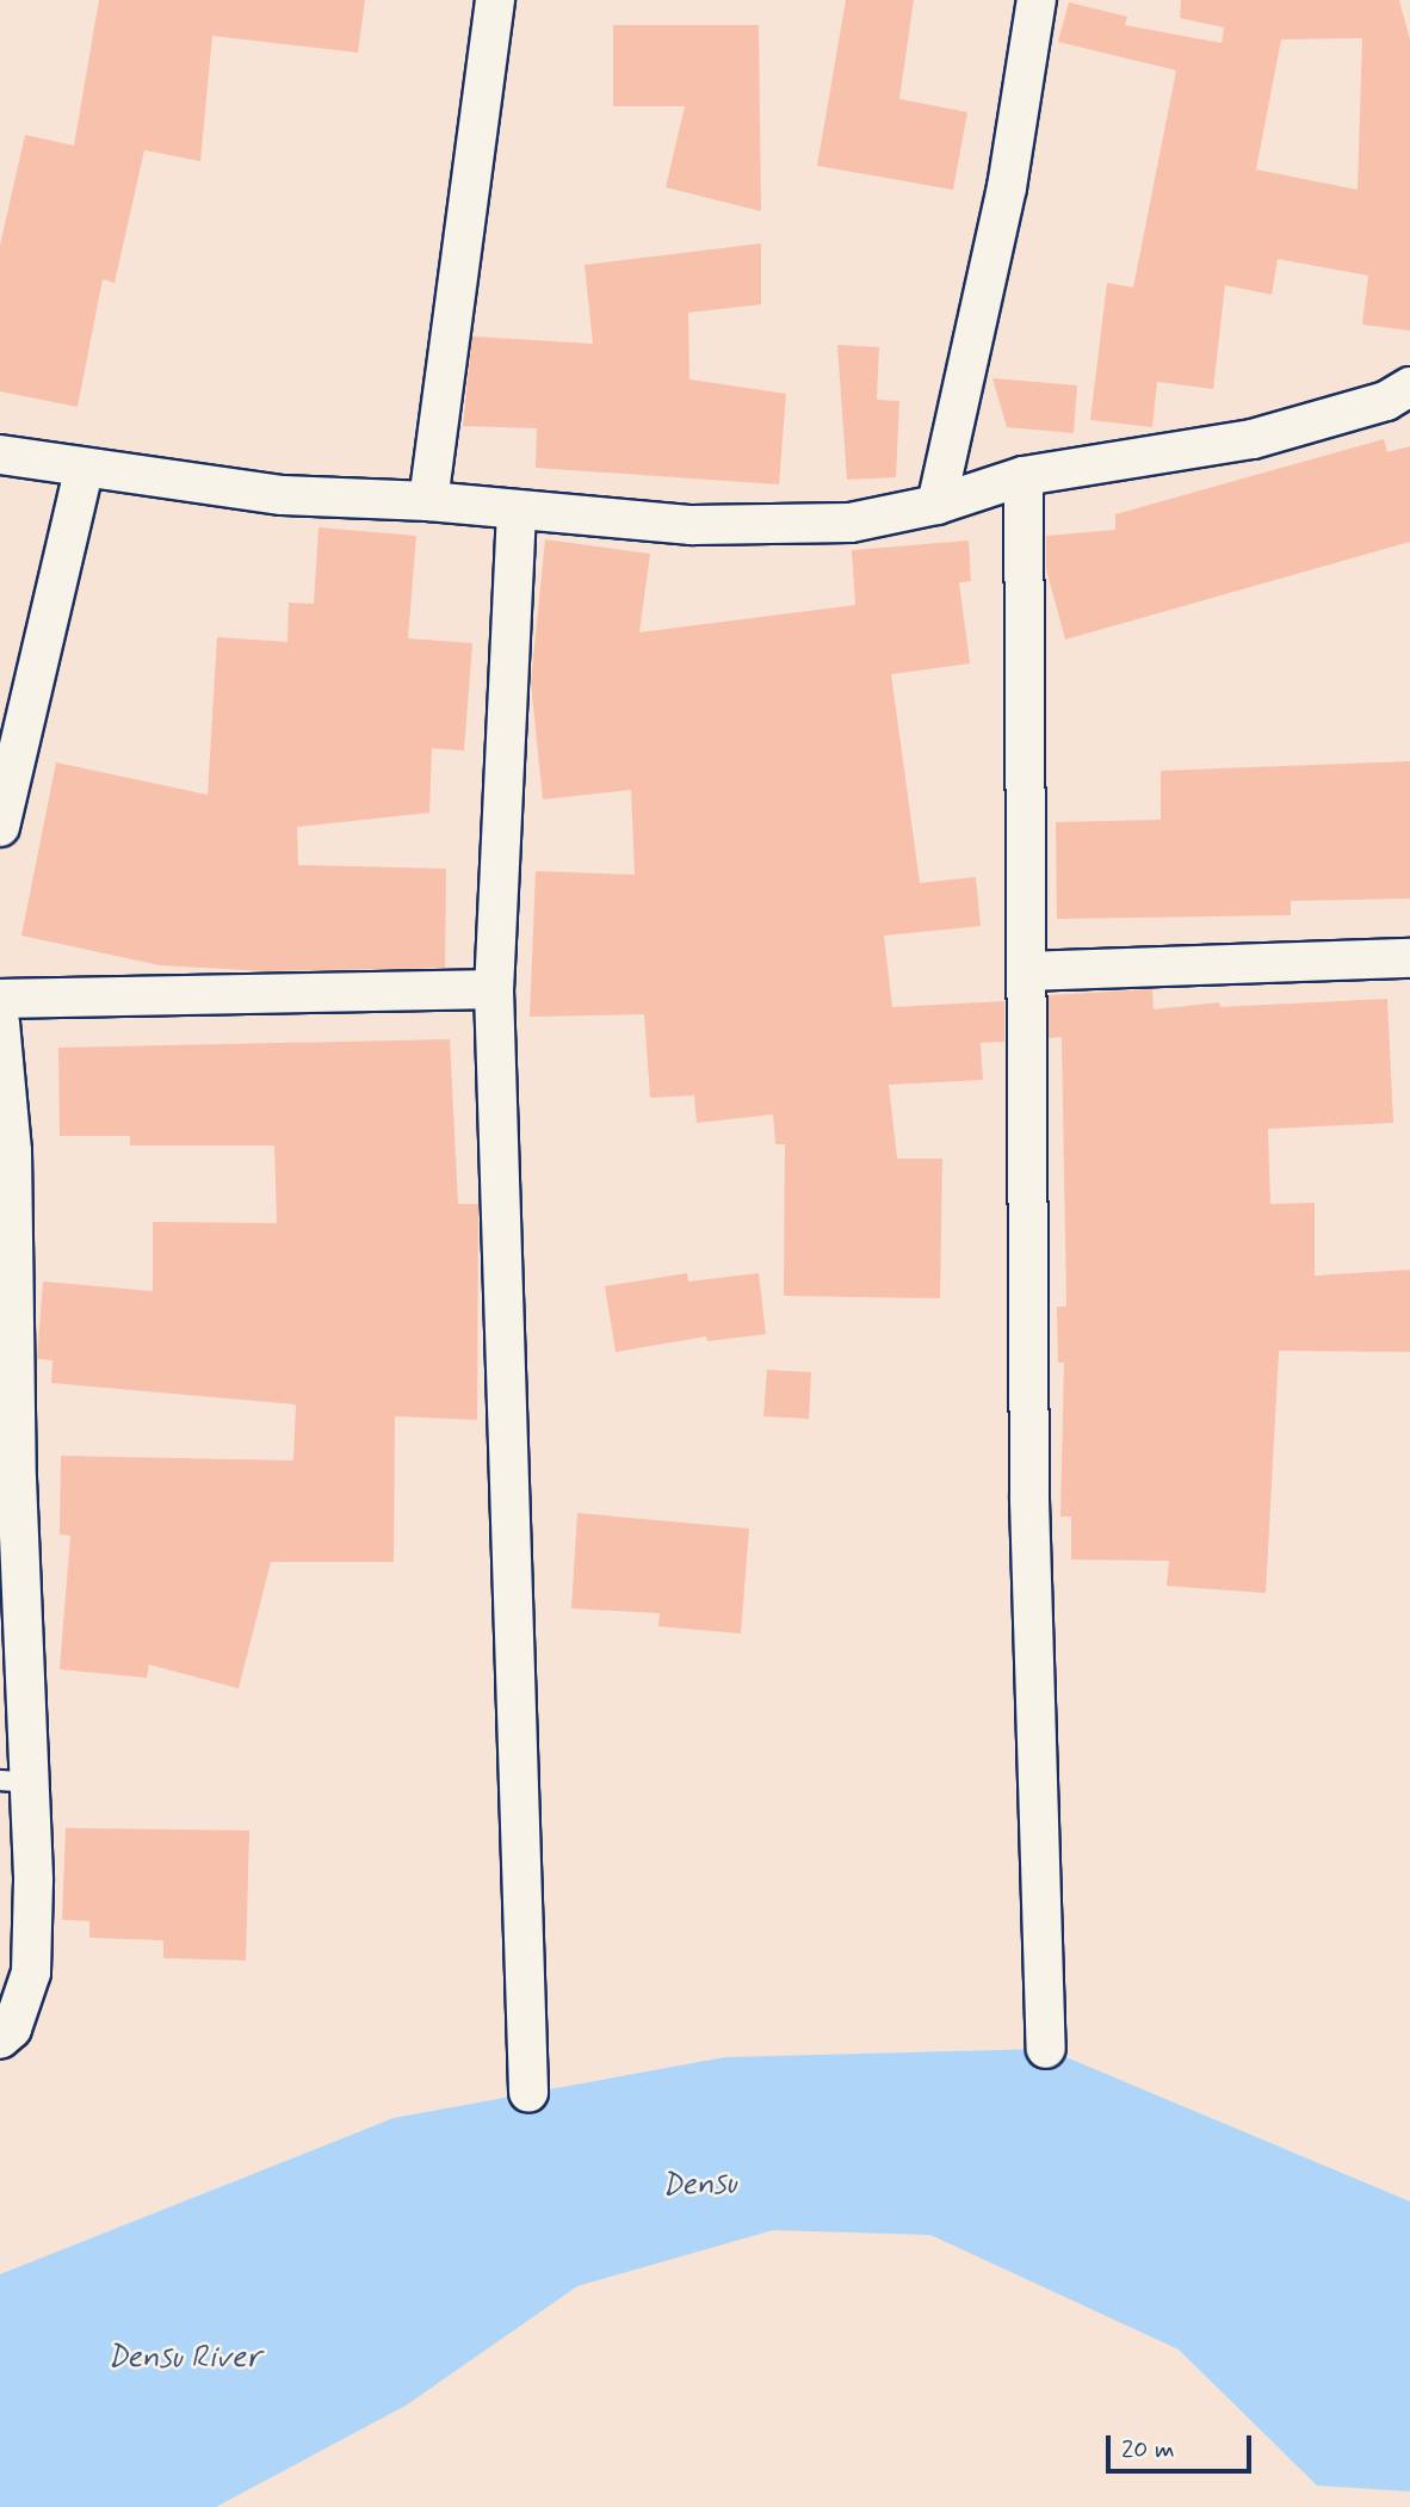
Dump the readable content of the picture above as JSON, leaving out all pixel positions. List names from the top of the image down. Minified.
{"water":["Densu","Densu River"],"scale_bar":"20 m"}
